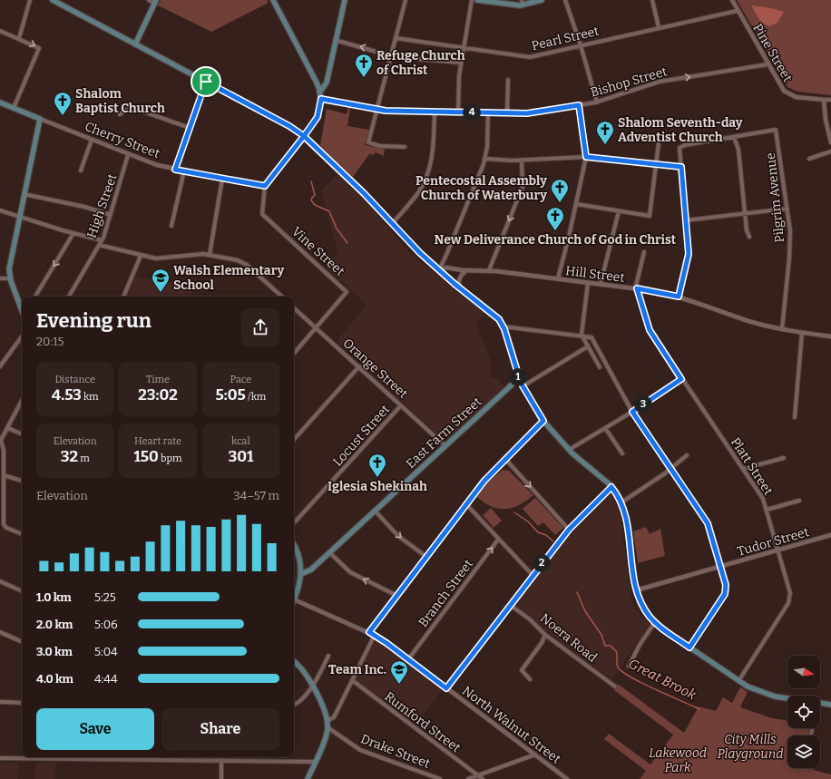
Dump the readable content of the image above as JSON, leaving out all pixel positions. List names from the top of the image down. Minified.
{"streets":{"main road":["Cherry Street","East Farm Street"],"street":["Pearl Street","Pine Street","Bishop Street","Pilgrim Avenue","High Street","Vine Street","Hill Street","Orange Street","Locust Street","Platt Street","Tudor Street","Branch Street","Noera Road","Rumford Street","North Walnut Street","Drake Street"]},"crossings":[["Pearl Street","Pine Street"],["Pine Street","Bishop Street"],["Cherry Street","High Street"],["Cherry Street","Vine Street"],["Pilgrim Avenue","Hill Street"],["Vine Street","Orange Street"],["Hill Street","Platt Street"],["Orange Street","East Farm Street"],["Orange Street","Locust Street"],["Platt Street","Tudor Street"],["Branch Street","North Walnut Street"]],"one_way":["Bishop Street","Branch Street"],"water":["Great Brook"],"parks":["City Mills Playground","Lakewood Park"],"places":{"church":["Refuge Church of Christ","Shalom Baptist Church","Shalom Seventh-day Adventist Church","Pentecostal Assembly Church of Waterbury","New Deliverance Church of God in Christ","Iglesia Shekinah"],"school or university":["Walsh Elementary School","Team Inc."]},"north":"right","page":{"pins":["4","1","3","2"],"heading":["Evening run","20:15"],"stats":[["Distance","4.53 km"],["Time","23:02"],["Pace","5:05 /km"],["Elevation","32 m"],["Heart rate","150 bpm"],["kcal","301"]],"chart":["Elevation","34–57 m"],"list":[{"name":"1.0 km","note":"5:25"},{"name":"2.0 km","note":"5:06"},{"name":"3.0 km","note":"5:04"},{"name":"4.0 km","note":"4:44"}],"buttons":["Save","Share"]}}
